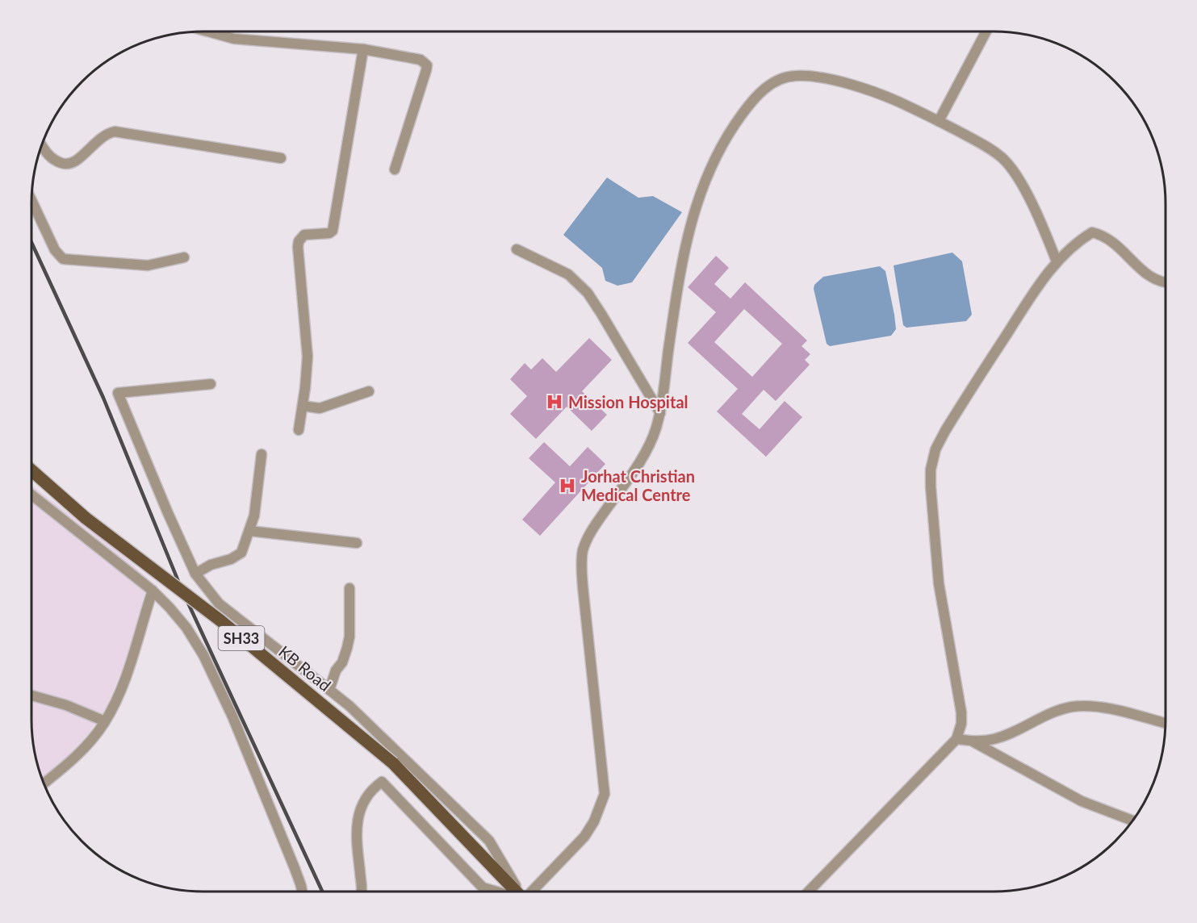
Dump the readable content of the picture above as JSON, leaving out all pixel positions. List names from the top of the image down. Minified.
{"streets":{"main road":["SH33","KB Road"]},"places":{"hospital":["Mission Hospital","Jorhat Christian Medical Centre"]}}
